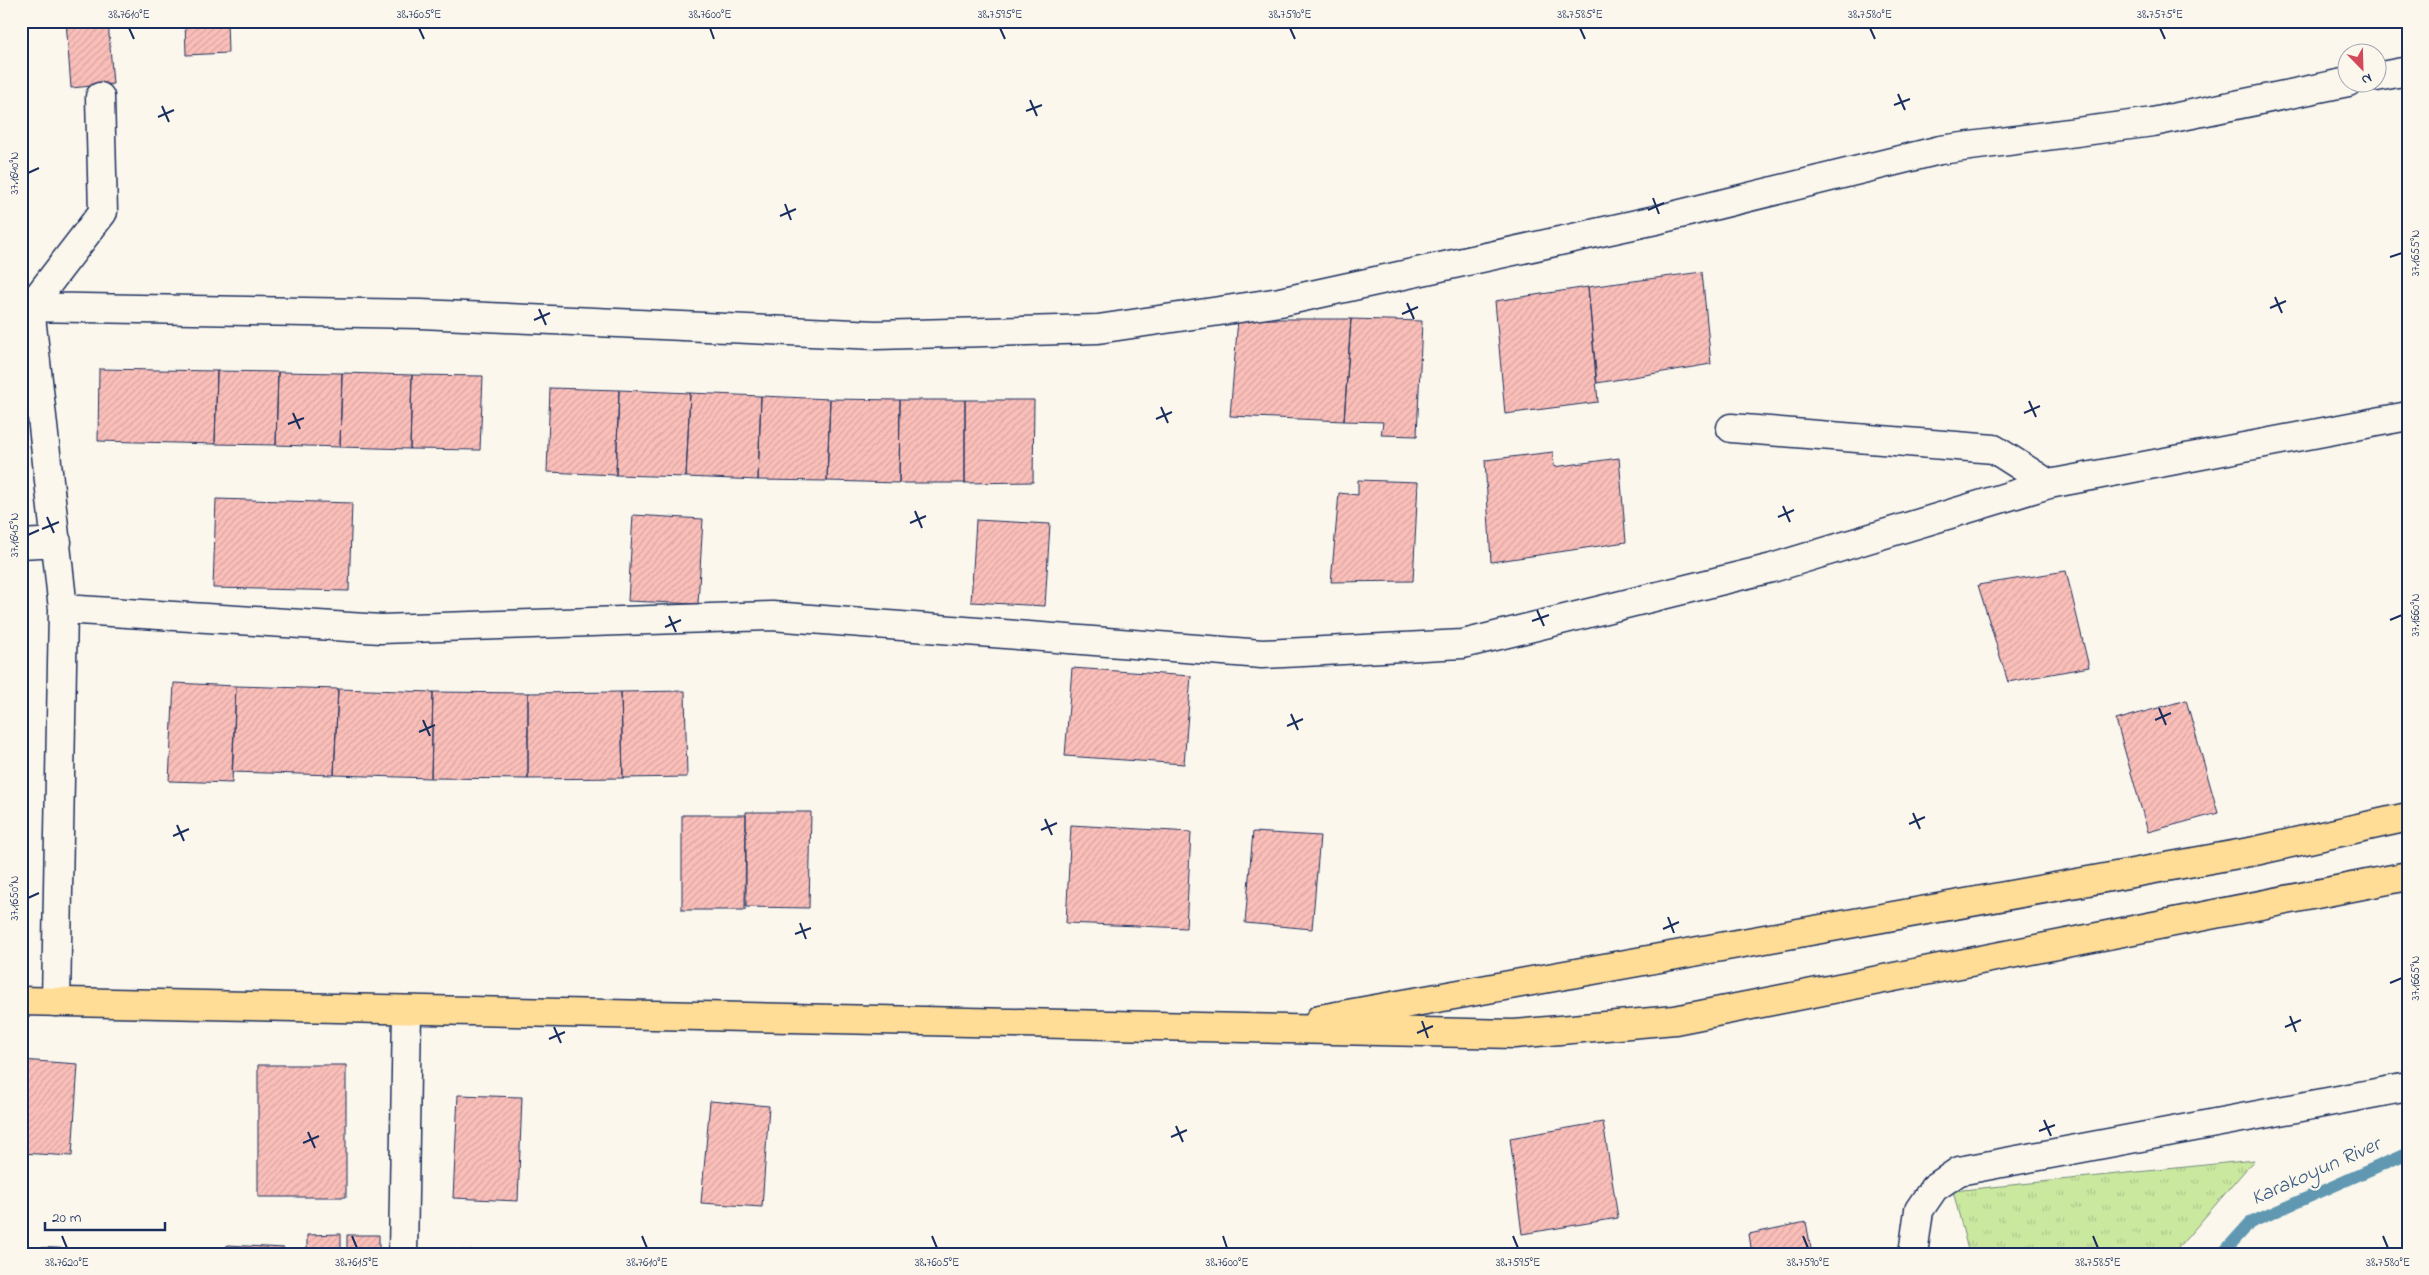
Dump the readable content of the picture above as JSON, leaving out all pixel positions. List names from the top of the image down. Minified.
{"water":["Karakoyun River"],"scale_bar":"20 m","north":"bottom right","coordinates":["38.7610°E","38.7605°E","38.7600°E","38.7595°E","38.7590°E","38.7585°E","38.7580°E","38.7575°E","37.1640°N","37.1655°N","37.1645°N","37.1660°N","37.1650°N","37.1665°N","38.7620°E","38.7615°E"]}
